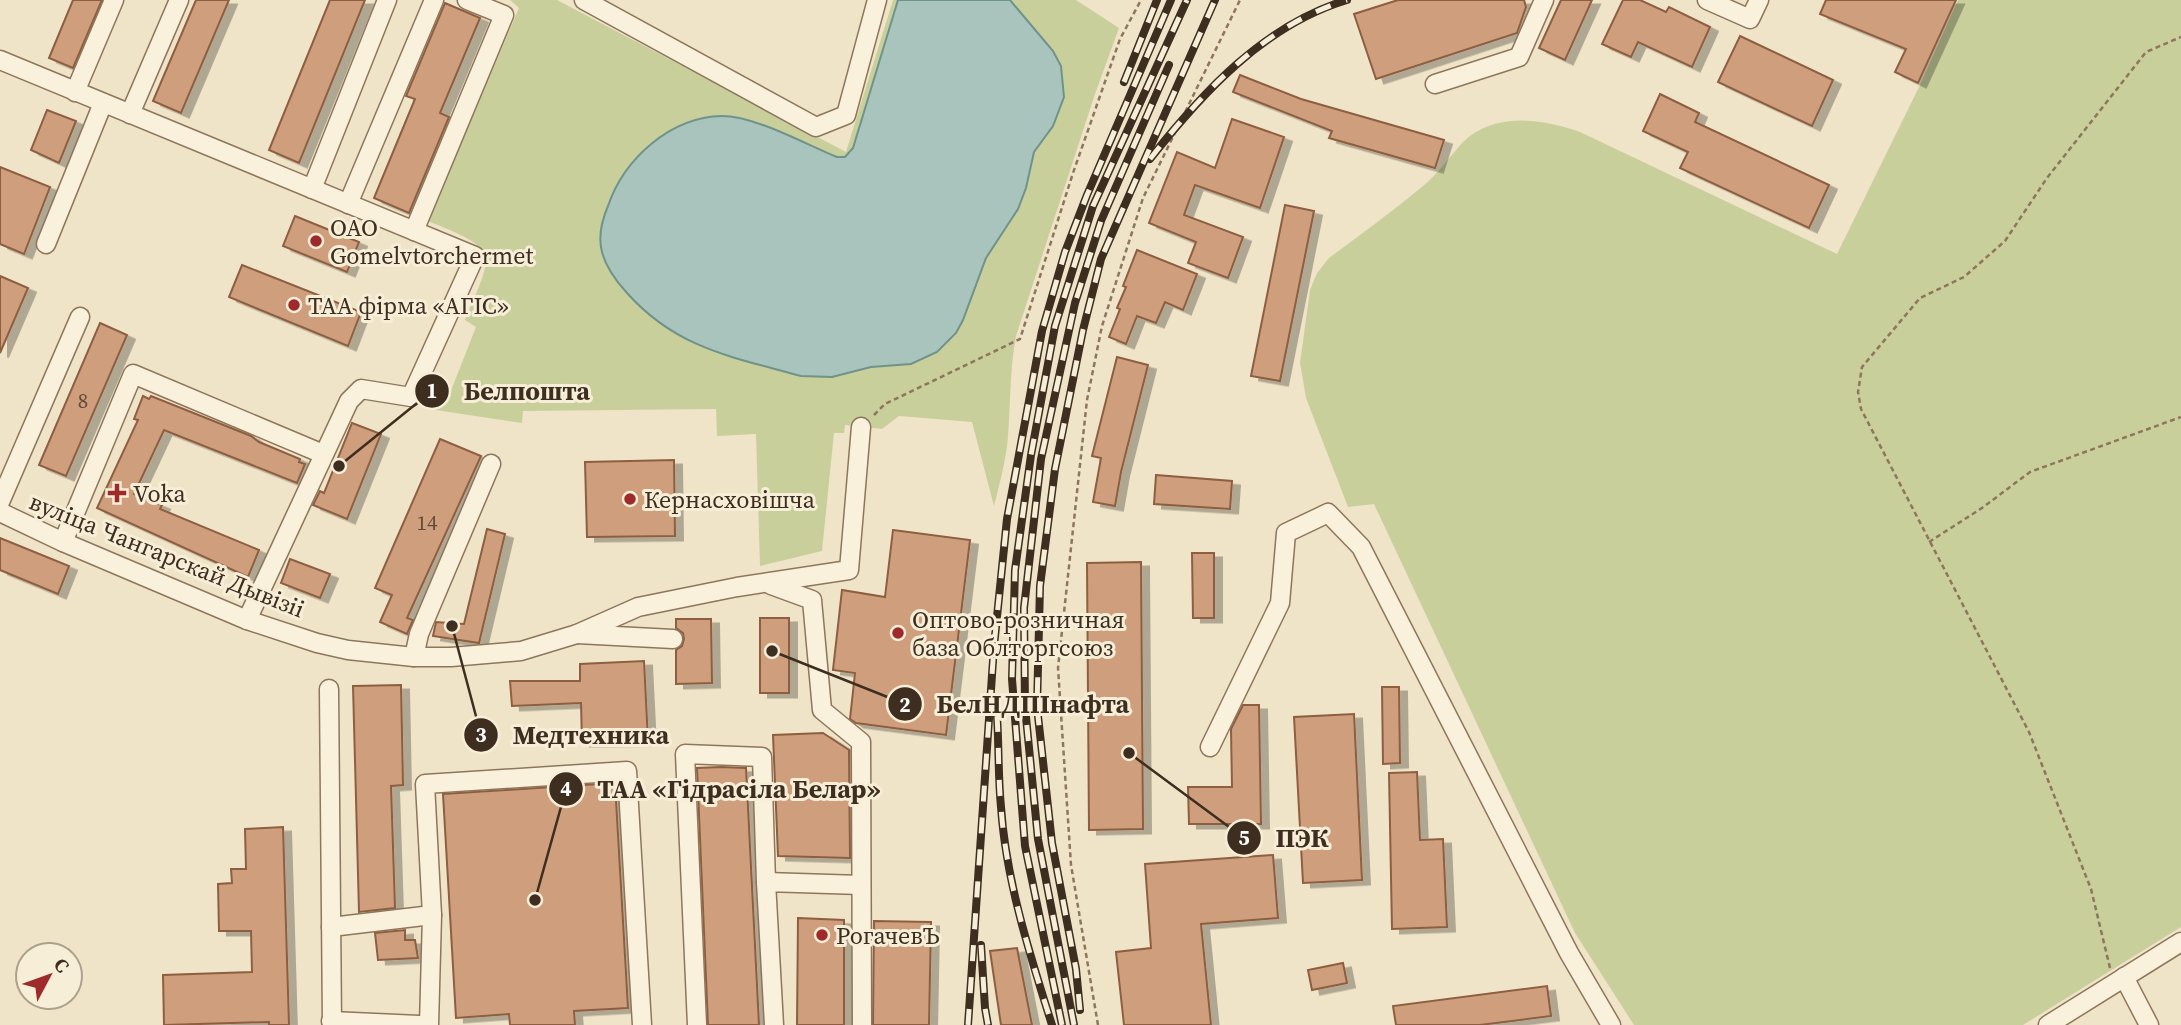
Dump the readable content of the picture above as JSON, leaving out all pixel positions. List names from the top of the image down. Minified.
{"streets":{"street":["вуліца Чангарскай Дывізіі"]},"places":{"other":["OAO Gomelvtorchermet","ТАА фірма «АГІС»","Белпошта","Кернасховішча","Медтехника","Оптово-розничная база Облторгсоюз","БелНДПІнафта","ПЭК","ТАА «Гідрасіла Белар»","РогачевЪ"],"health":["Voka"]},"house_numbers":["8","14"],"north":"top right"}
